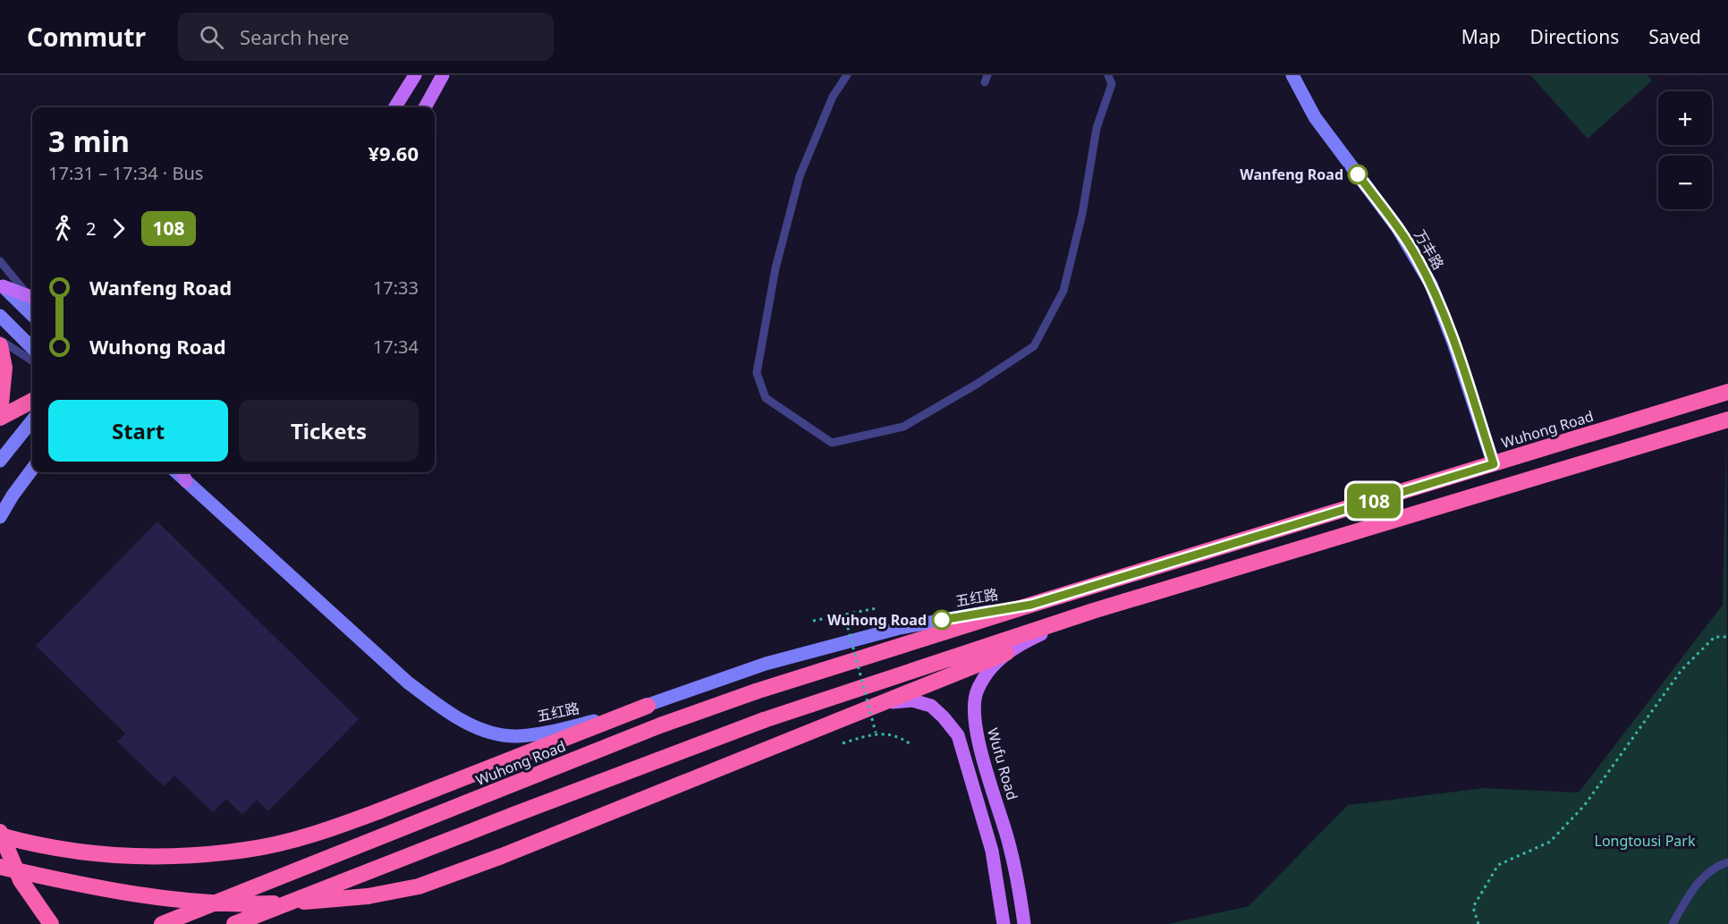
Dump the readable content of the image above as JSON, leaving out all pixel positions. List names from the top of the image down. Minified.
{"streets":{"highway":["Wuhong Road"],"main road":["万丰路","五红路","Wufu Road"]},"crossings":[["万丰路","Wuhong Road"],["Wuhong Road","五红路"]],"parks":["Longtousi Park"],"places":["Wanfeng Road","Wuhong Road"],"lines":["bus line 108"],"page":{"header":"Commutr","search":"Search here","nav":["Map","Directions","Saved"],"on_map":"108","map_buttons":["+","−"],"heading":["3 min","17:31 – 17:34 · Bus","¥9.60"],"legs":["2","108"],"list":[{"name":"Wanfeng Road","value":"17:33"},{"name":"Wuhong Road","value":"17:34"}],"buttons":["Start","Tickets"]}}
